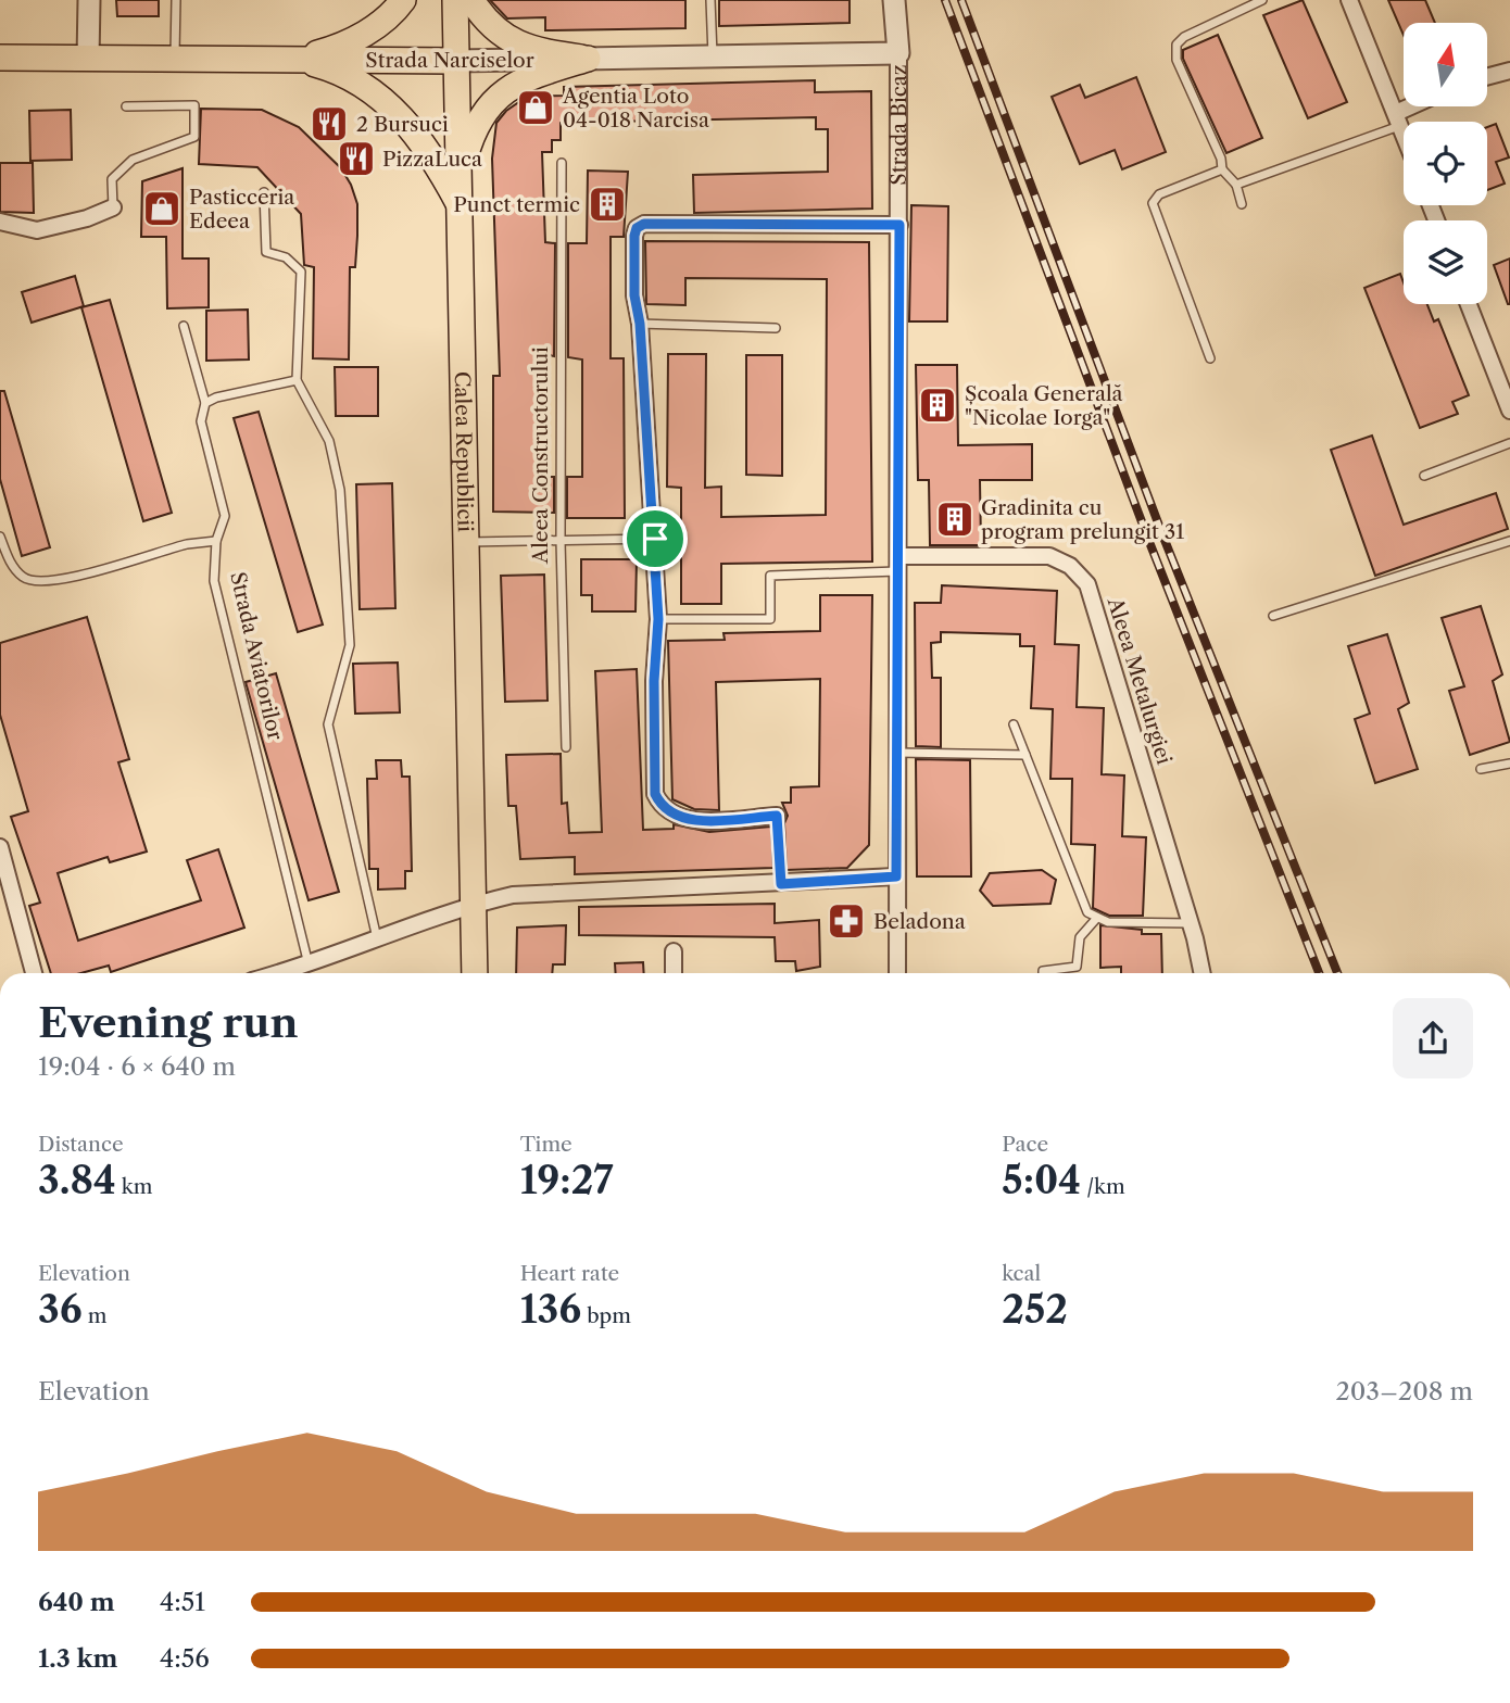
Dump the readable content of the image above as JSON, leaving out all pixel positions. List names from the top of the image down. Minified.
{"streets":{"main road":["Strada Narciselor","Calea Republicii"],"street":["Strada Bicaz","Aleea Metalurgiei"],"lane":["Aleea Constructorului","Strada Aviatorilor"]},"crossings":[["Strada Narciselor","Strada Bicaz"],["Strada Narciselor","Calea Republicii"],["Strada Bicaz","Aleea Metalurgiei"]],"places":{"shop":["Agentia Loto 04-018 Narcisa","Pasticceria Edeea"],"restaurant":["2 Bursuci","PizzaLuca"],"building":["Punct termic","Școala Generală \"Nicolae Iorga\"","Gradinita cu program prelungit 31"],"pharmacy":["Beladona"]},"north":"top","page":{"heading":["Evening run","19:04 · 6 × 640 m"],"stats":[["Distance","3.84 km"],["Time","19:27"],["Pace","5:04 /km"],["Elevation","36 m"],["Heart rate","136 bpm"],["kcal","252"]],"chart":["Elevation","203–208 m"],"list":[{"name":"640 m","note":"4:51"},{"name":"1.3 km","note":"4:56"}]}}
